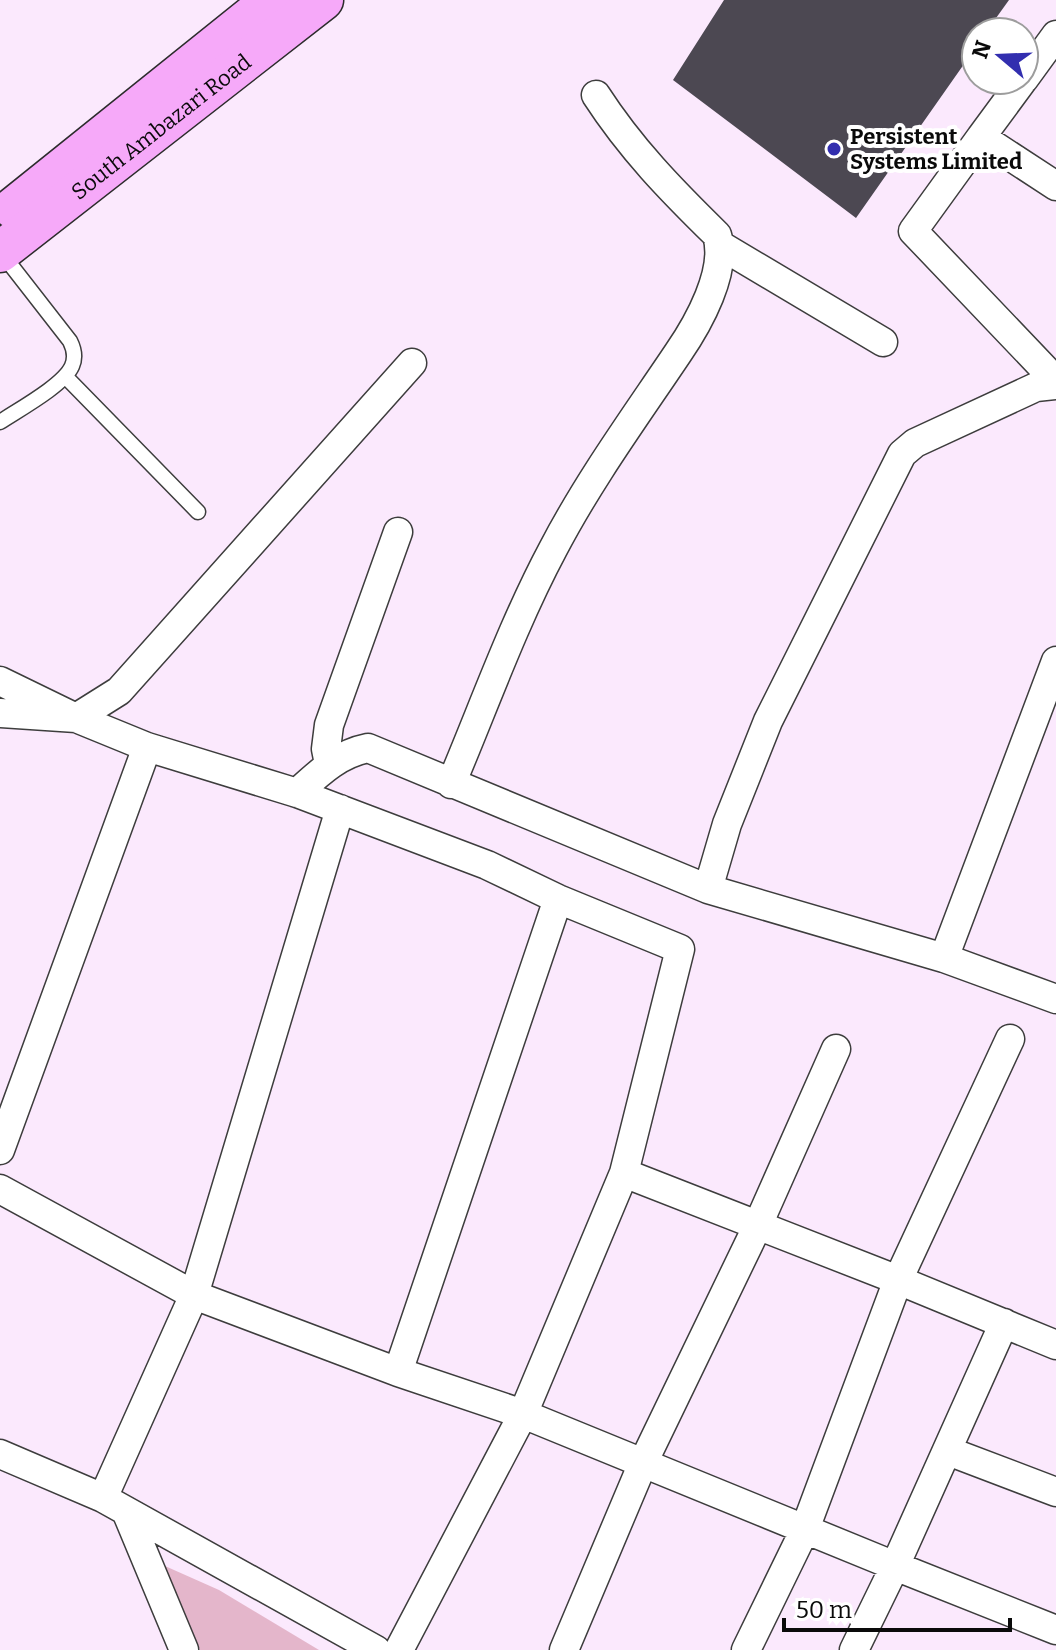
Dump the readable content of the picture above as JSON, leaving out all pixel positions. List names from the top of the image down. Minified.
{"streets":{"main road":["South Ambazari Road"]},"places":["Persistent Systems Limited"],"scale_bar":"50 m","north":"left"}
